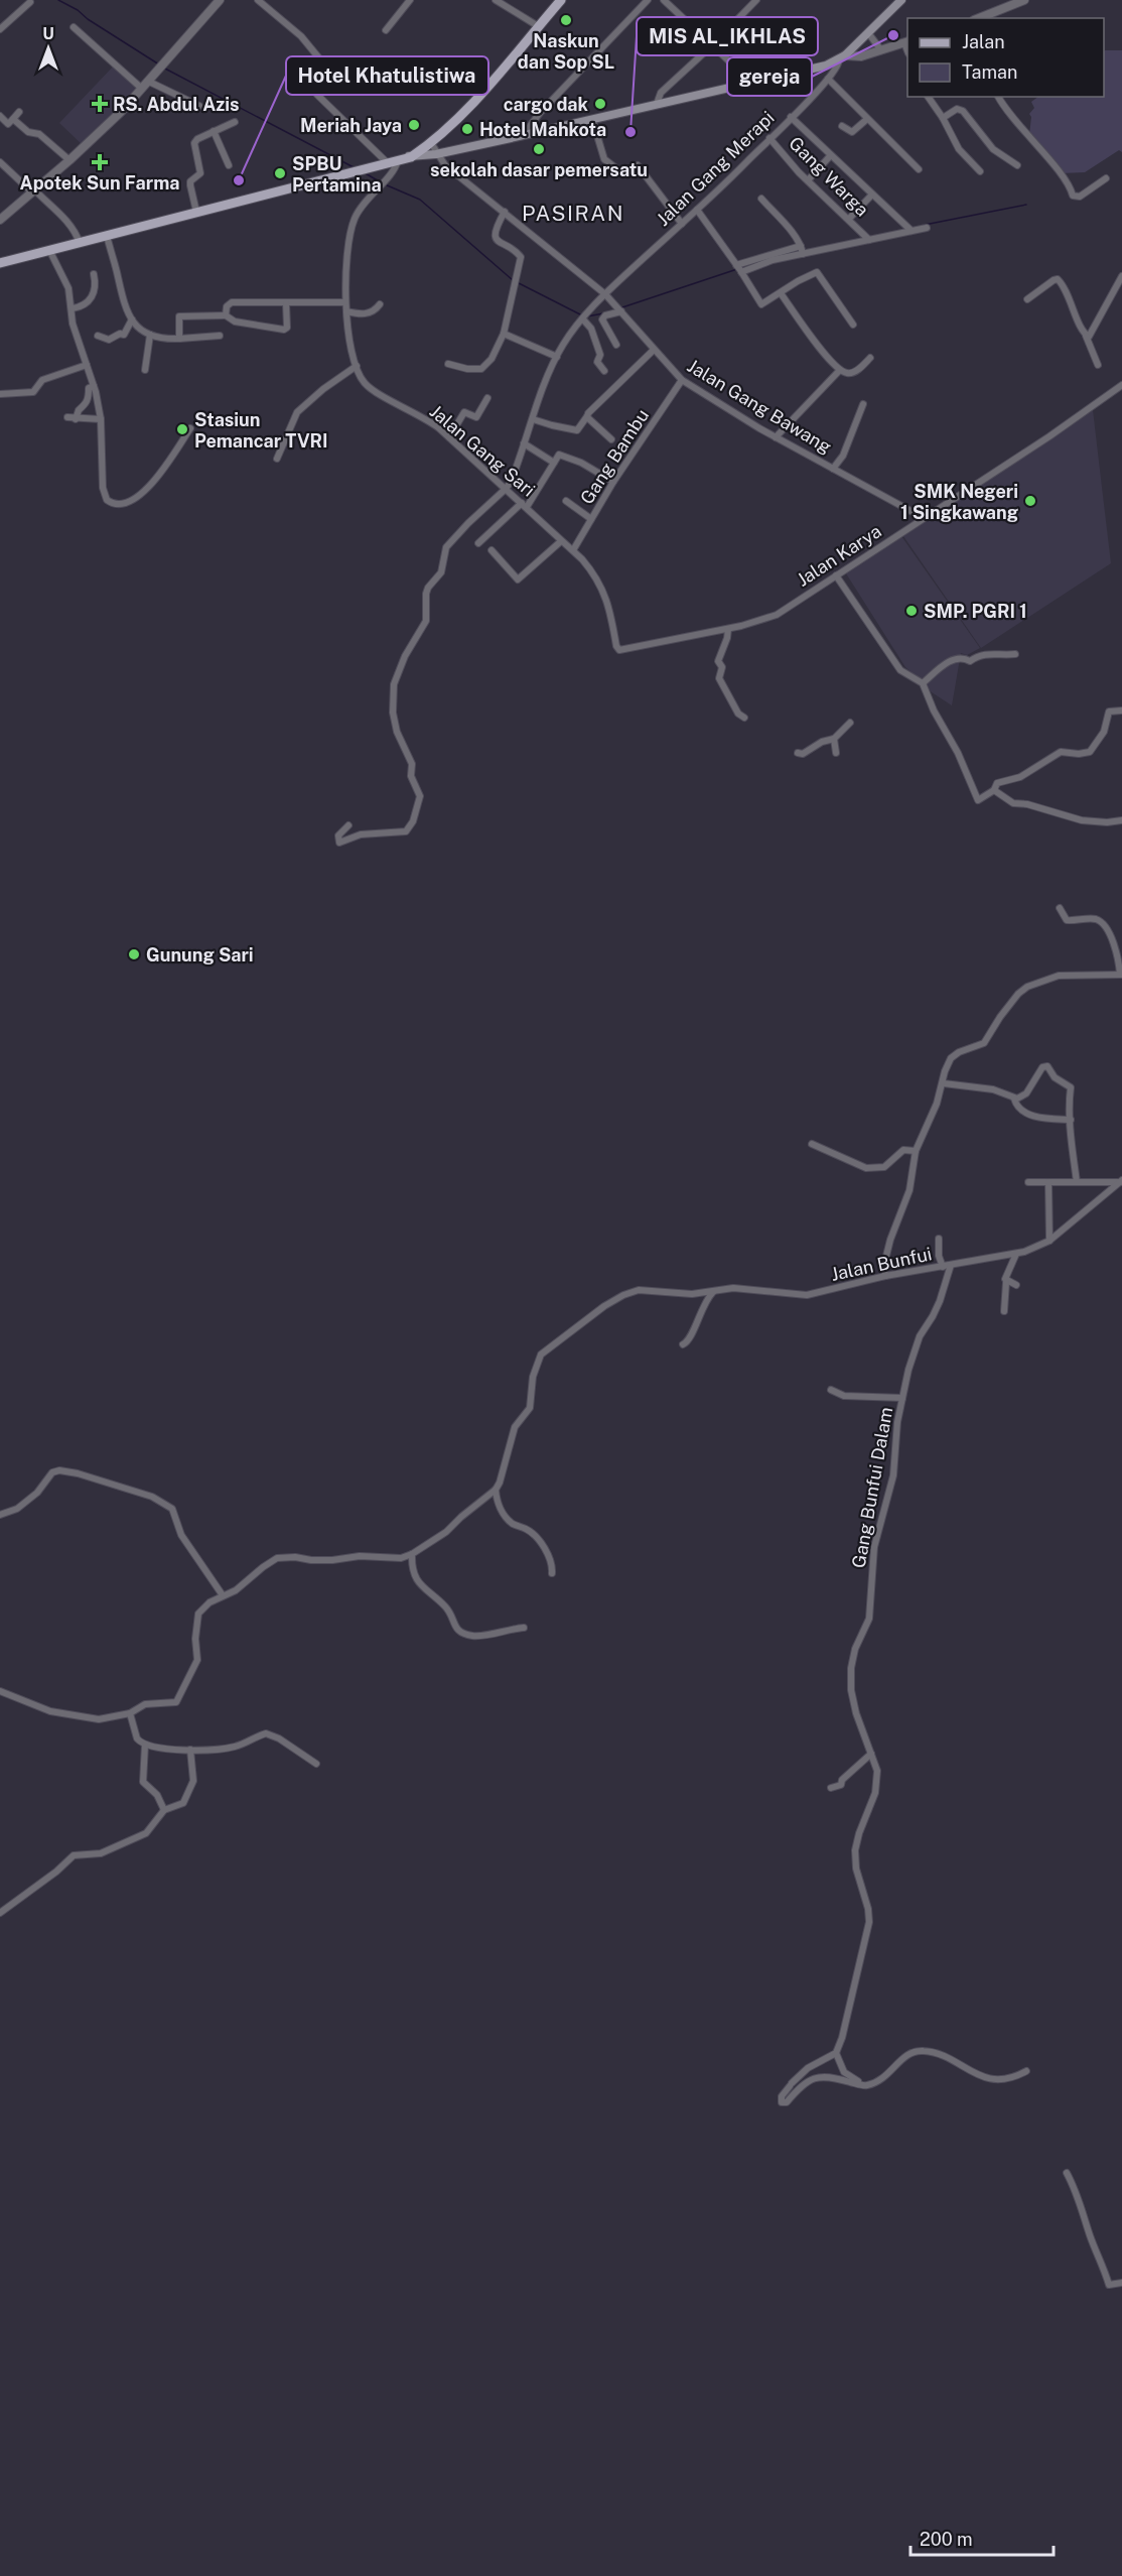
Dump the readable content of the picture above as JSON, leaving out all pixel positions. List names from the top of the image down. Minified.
{"streets":{"street":["Jalan Gang Merapi","Gang Warga","Jalan Gang Bawang","Jalan Gang Sari","Gang Bambu","Jalan Karya","Jalan Bunfui","Gang Bunfui Dalam"]},"crossings":[["Jalan Gang Merapi","Gang Warga"],["Jalan Gang Merapi","Jalan Gang Bawang"],["Jalan Gang Bawang","Gang Bambu"],["Jalan Gang Bawang","Jalan Karya"],["Jalan Gang Sari","Gang Bambu"],["Jalan Gang Sari","Jalan Karya"],["Jalan Bunfui","Gang Bunfui Dalam"]],"districts":["PASIRAN"],"places":{"other":["Naskun dan Sop SL","gereja","cargo dak","Meriah Jaya","Hotel Mahkota","MIS AL_IKHLAS","sekolah dasar pemersatu","SPBU Pertamina","Hotel Khatulistiwa","Stasiun Pemancar TVRI","SMK Negeri 1 Singkawang","SMP. PGRI 1","Gunung Sari"],"health":["RS. Abdul Azis","Apotek Sun Farma"]},"legend":["Jalan","Taman"],"scale_bar":"200 m","north":"top"}
